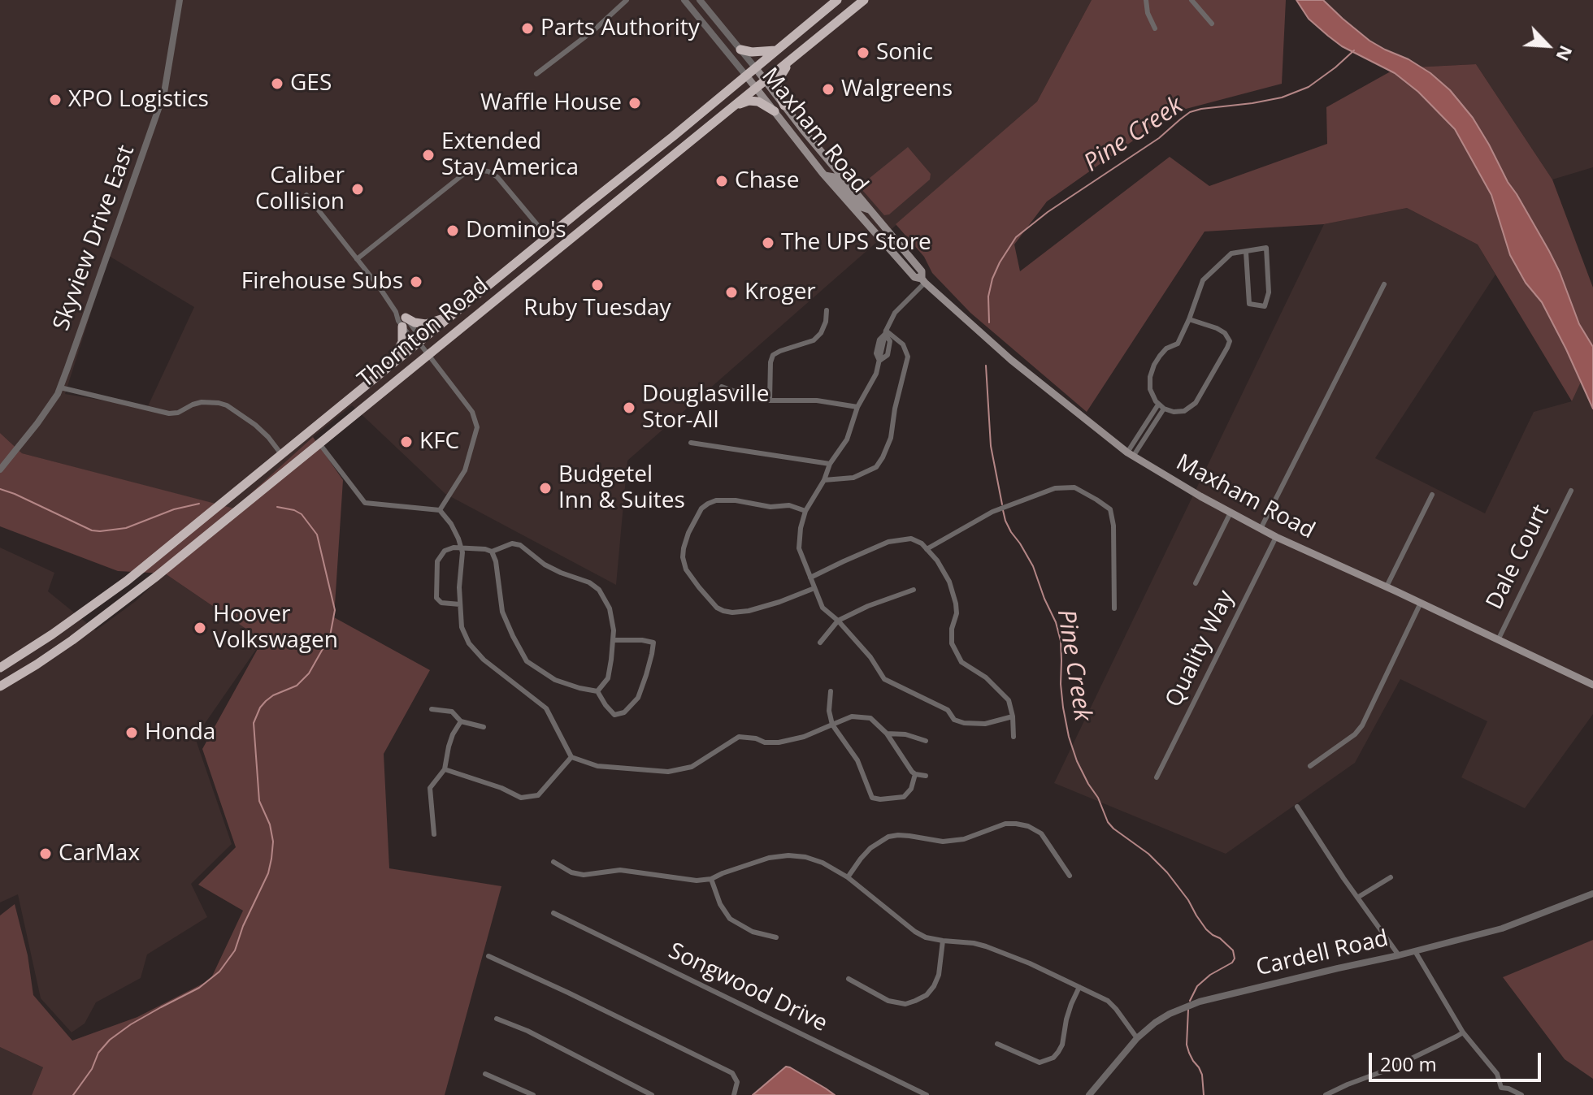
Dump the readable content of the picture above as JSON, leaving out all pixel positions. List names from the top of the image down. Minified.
{"streets":{"highway":["Thornton Road"],"main road":["Maxham Road"],"street":["Skyview Drive East","Dale Court","Quality Way","Cardell Road","Songwood Drive"]},"crossings":[["Maxham Road","Thornton Road"],["Maxham Road","Dale Court"],["Maxham Road","Quality Way"]],"water":["Pine Creek"],"places":["Parts Authority","Sonic","GES","Walgreens","XPO Logistics","Waffle House","Extended Stay America","Chase","Caliber Collision","Domino's","The UPS Store","Firehouse Subs","Ruby Tuesday","Kroger","Douglasville Stor-All","KFC","Budgetel Inn & Suites","Hoover Volkswagen","Honda","CarMax"],"scale_bar":"200 m","north":"bottom right"}
